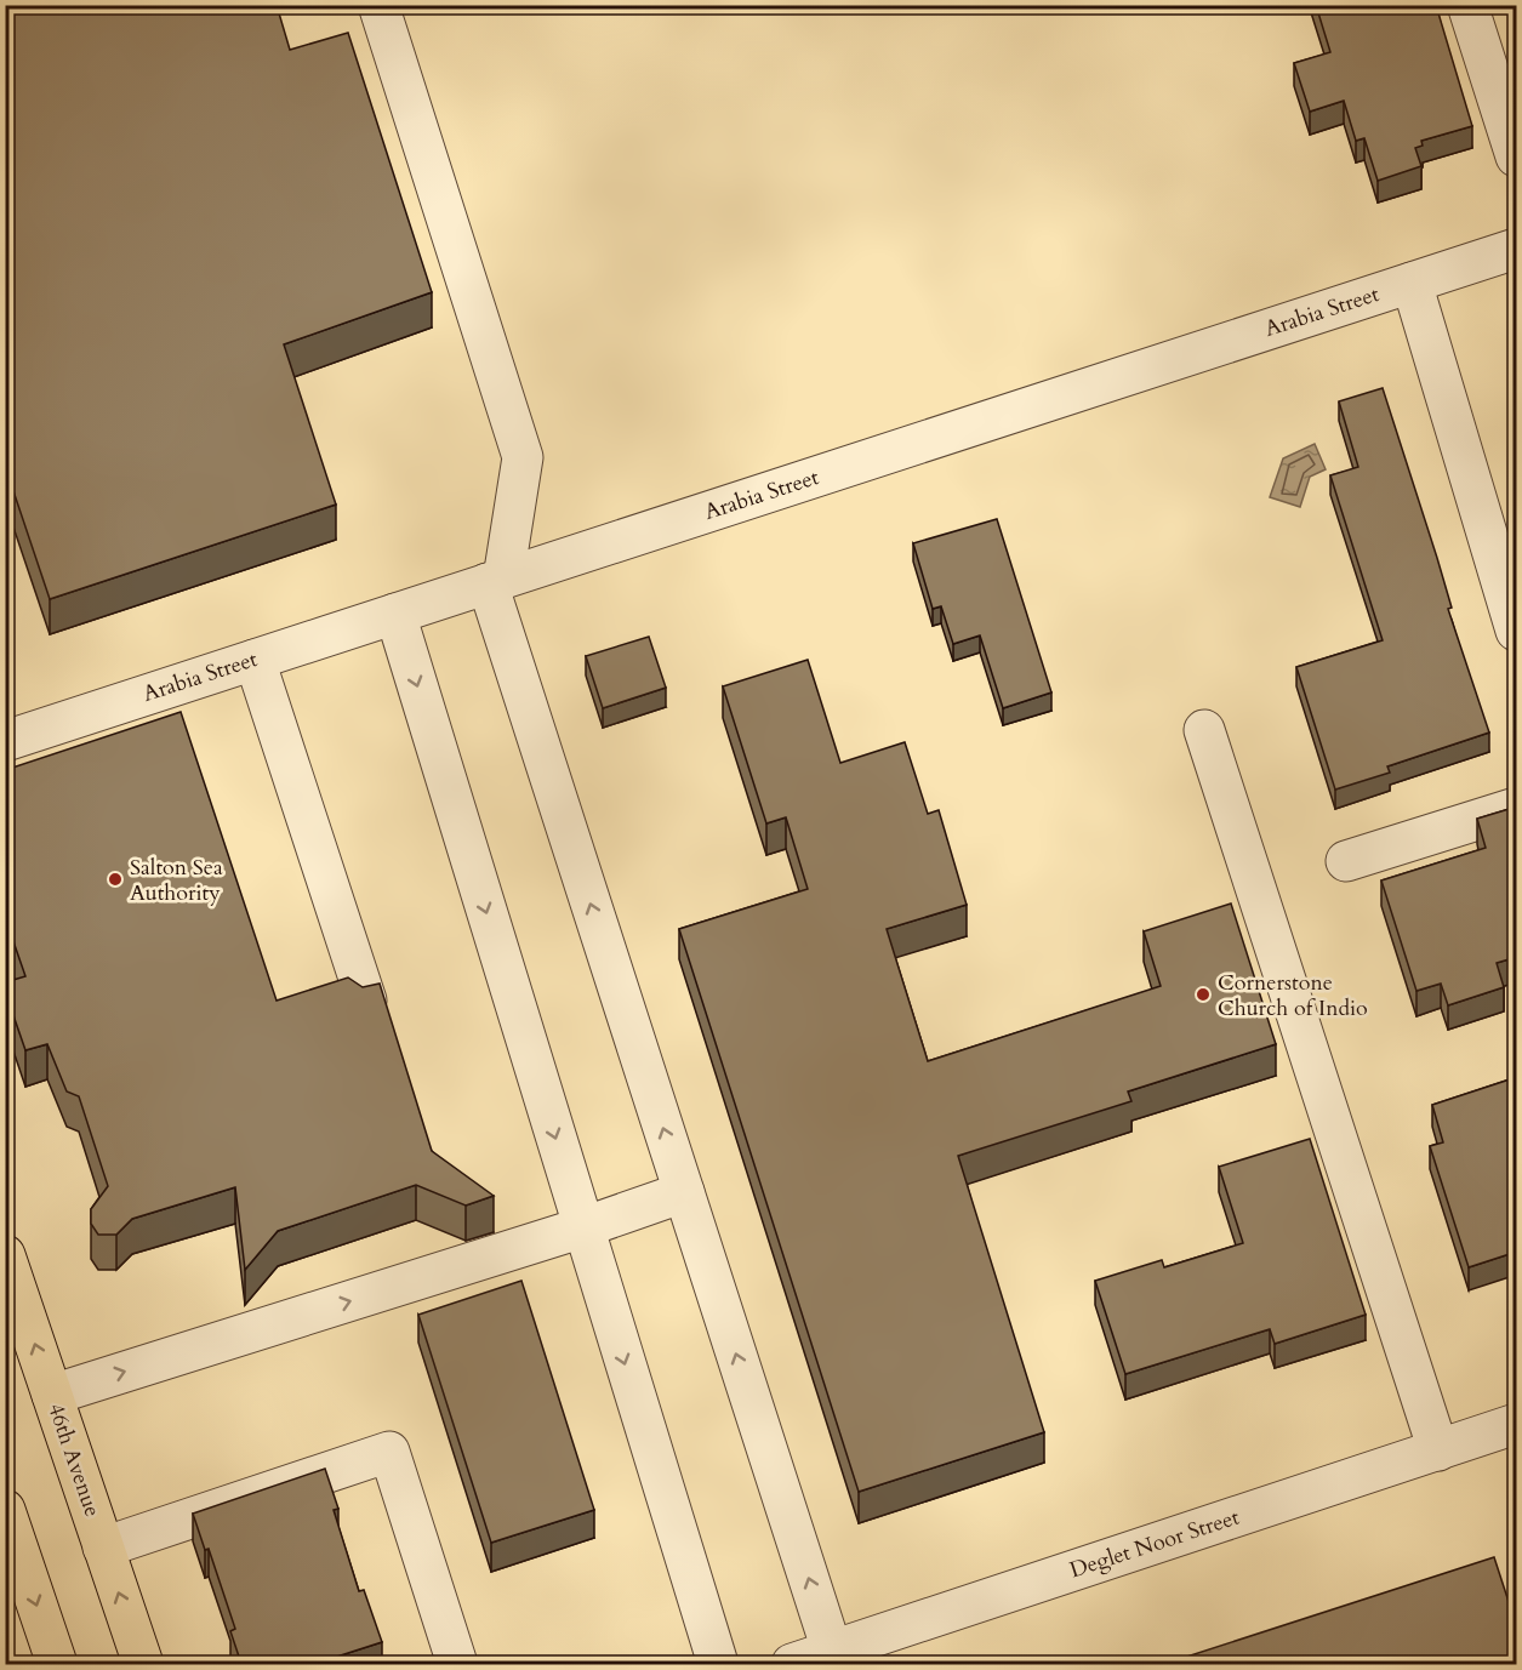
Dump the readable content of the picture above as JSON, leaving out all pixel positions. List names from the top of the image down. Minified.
{"streets":{"main road":["46th Avenue"],"street":["Arabia Street","Deglet Noor Street"]},"places":["Salton Sea Authority","Cornerstone Church of Indio"]}
